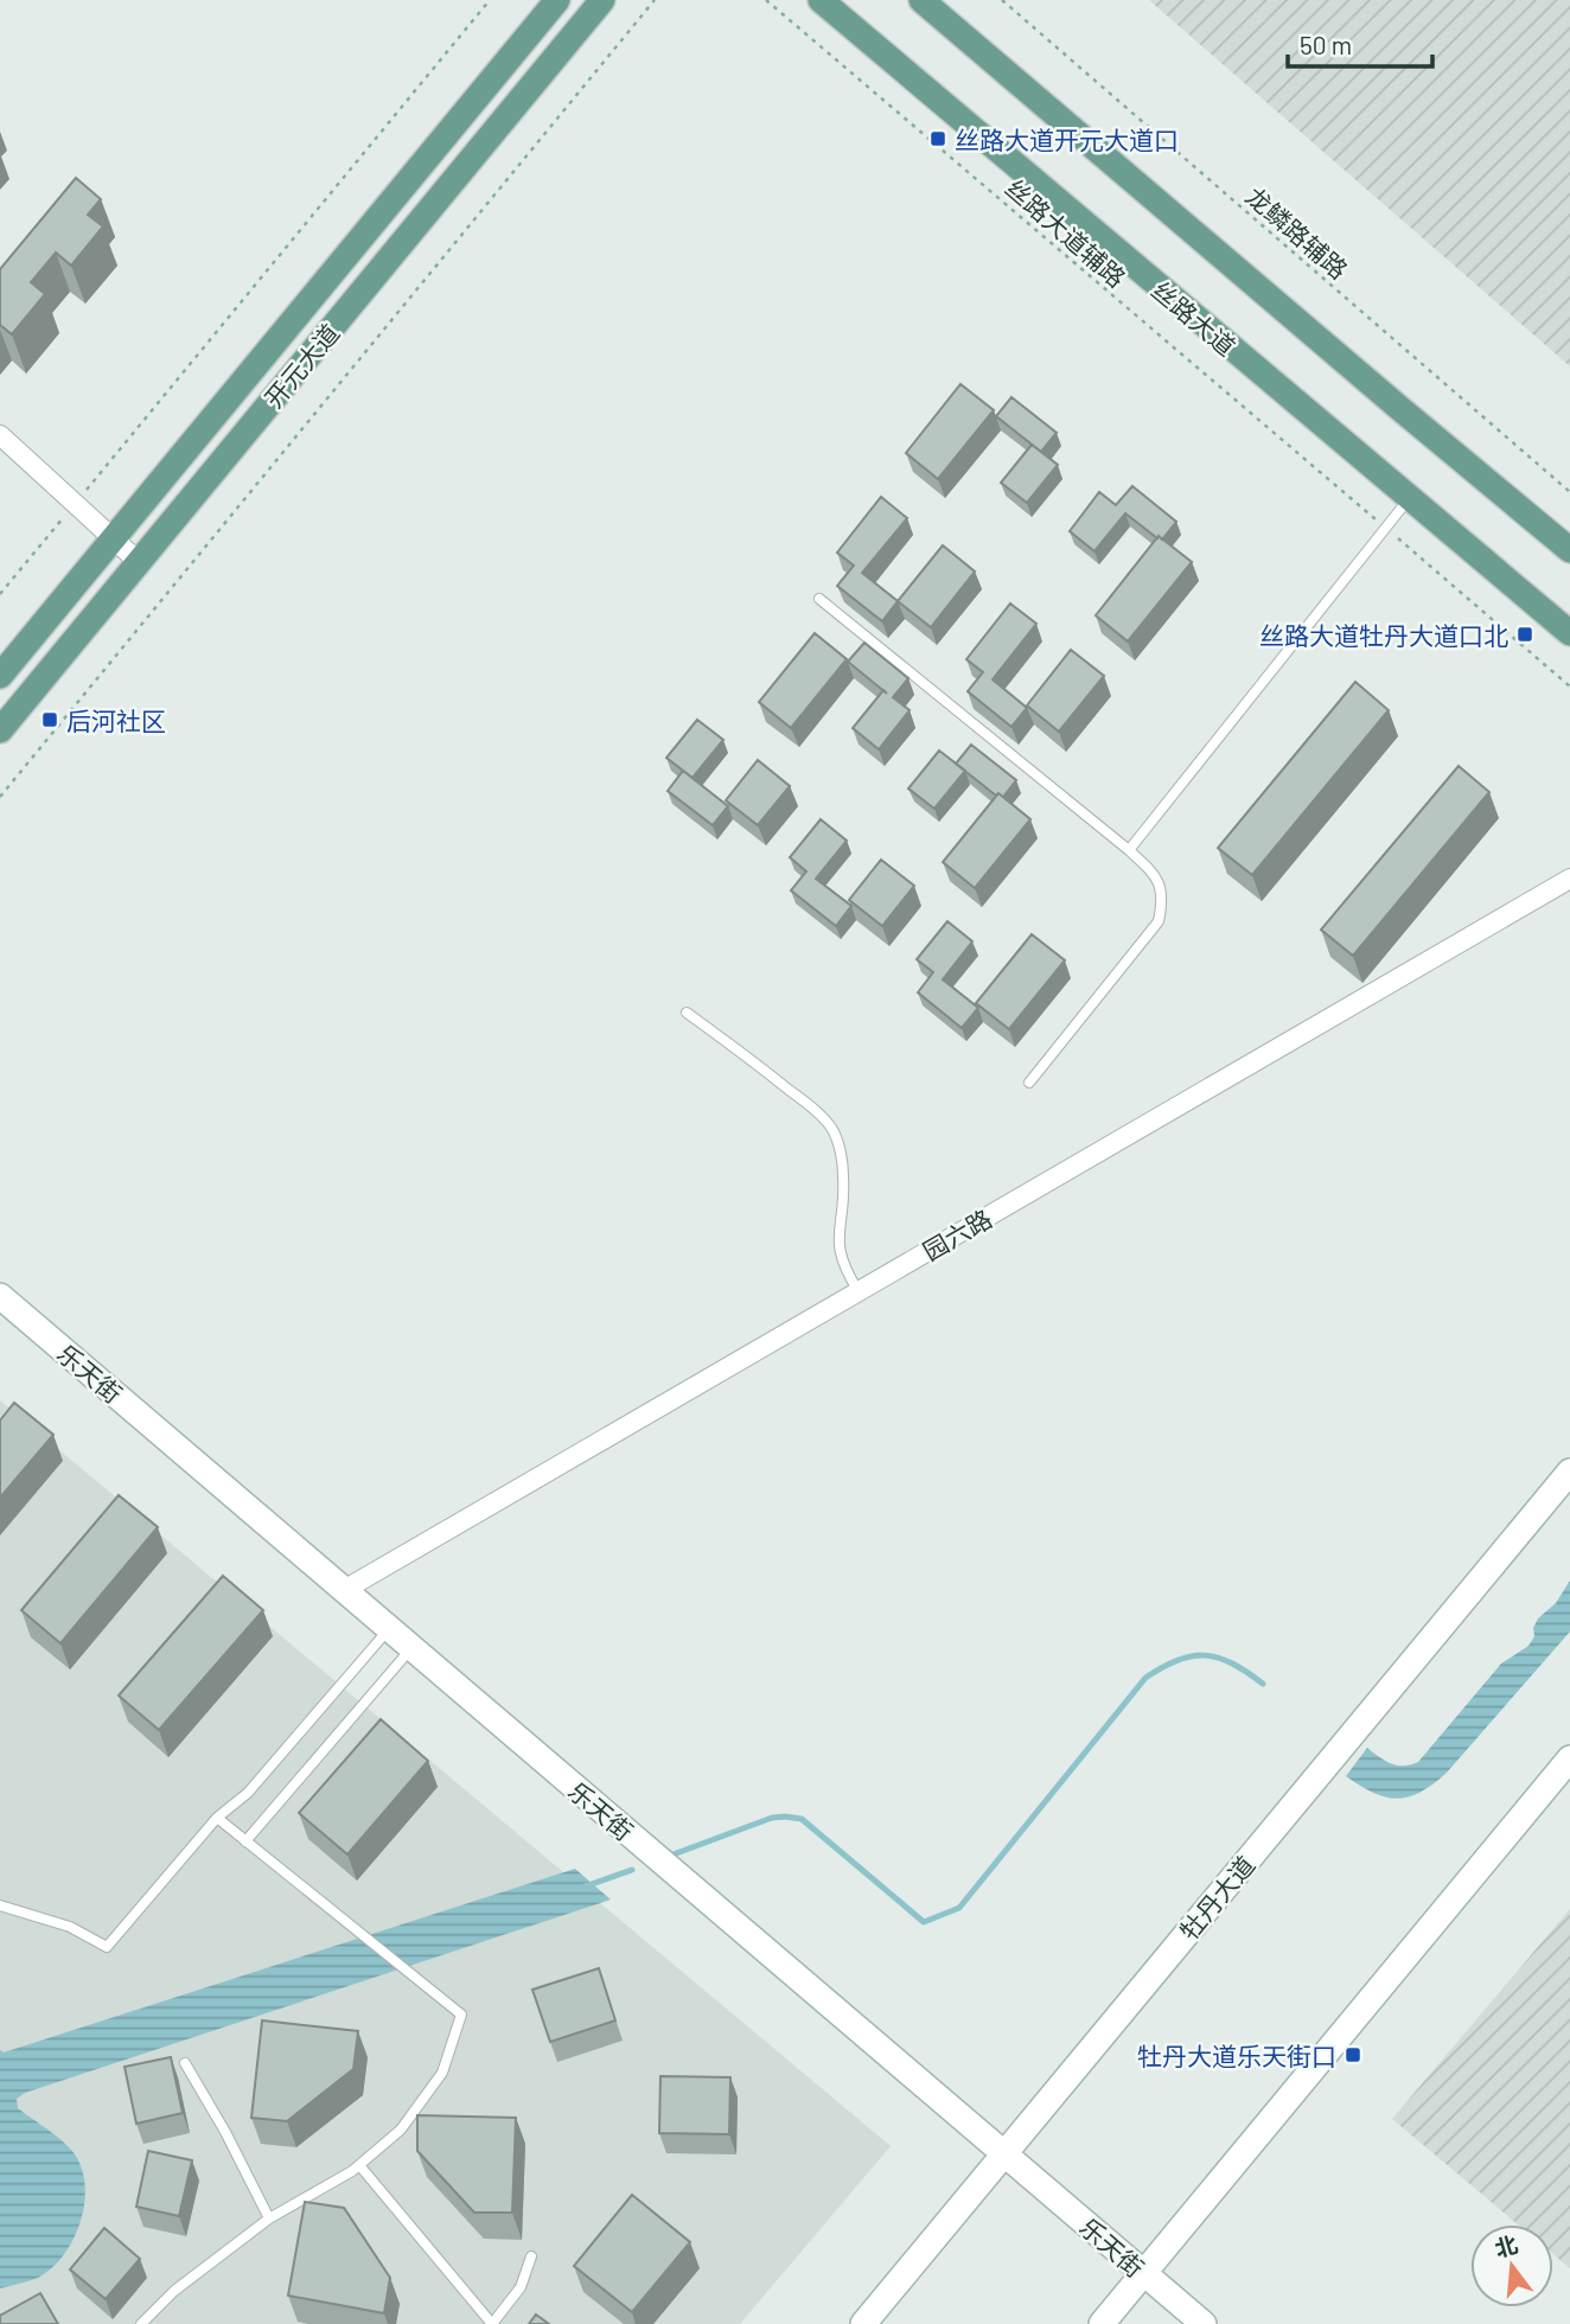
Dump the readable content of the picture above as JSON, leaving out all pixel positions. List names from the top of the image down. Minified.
{"streets":{"main road":["丝路大道","开元大道"],"street":["园六路","乐天街","牡丹大道"],"path":["丝路大道辅路","龙鳞路辅路"]},"crossings":[["园六路","乐天街"],["乐天街","牡丹大道"]],"places":{"transit":["丝路大道开元大道口","丝路大道牡丹大道口北","后河社区","牡丹大道乐天街口"]},"scale_bar":"50 m","north":"top"}
